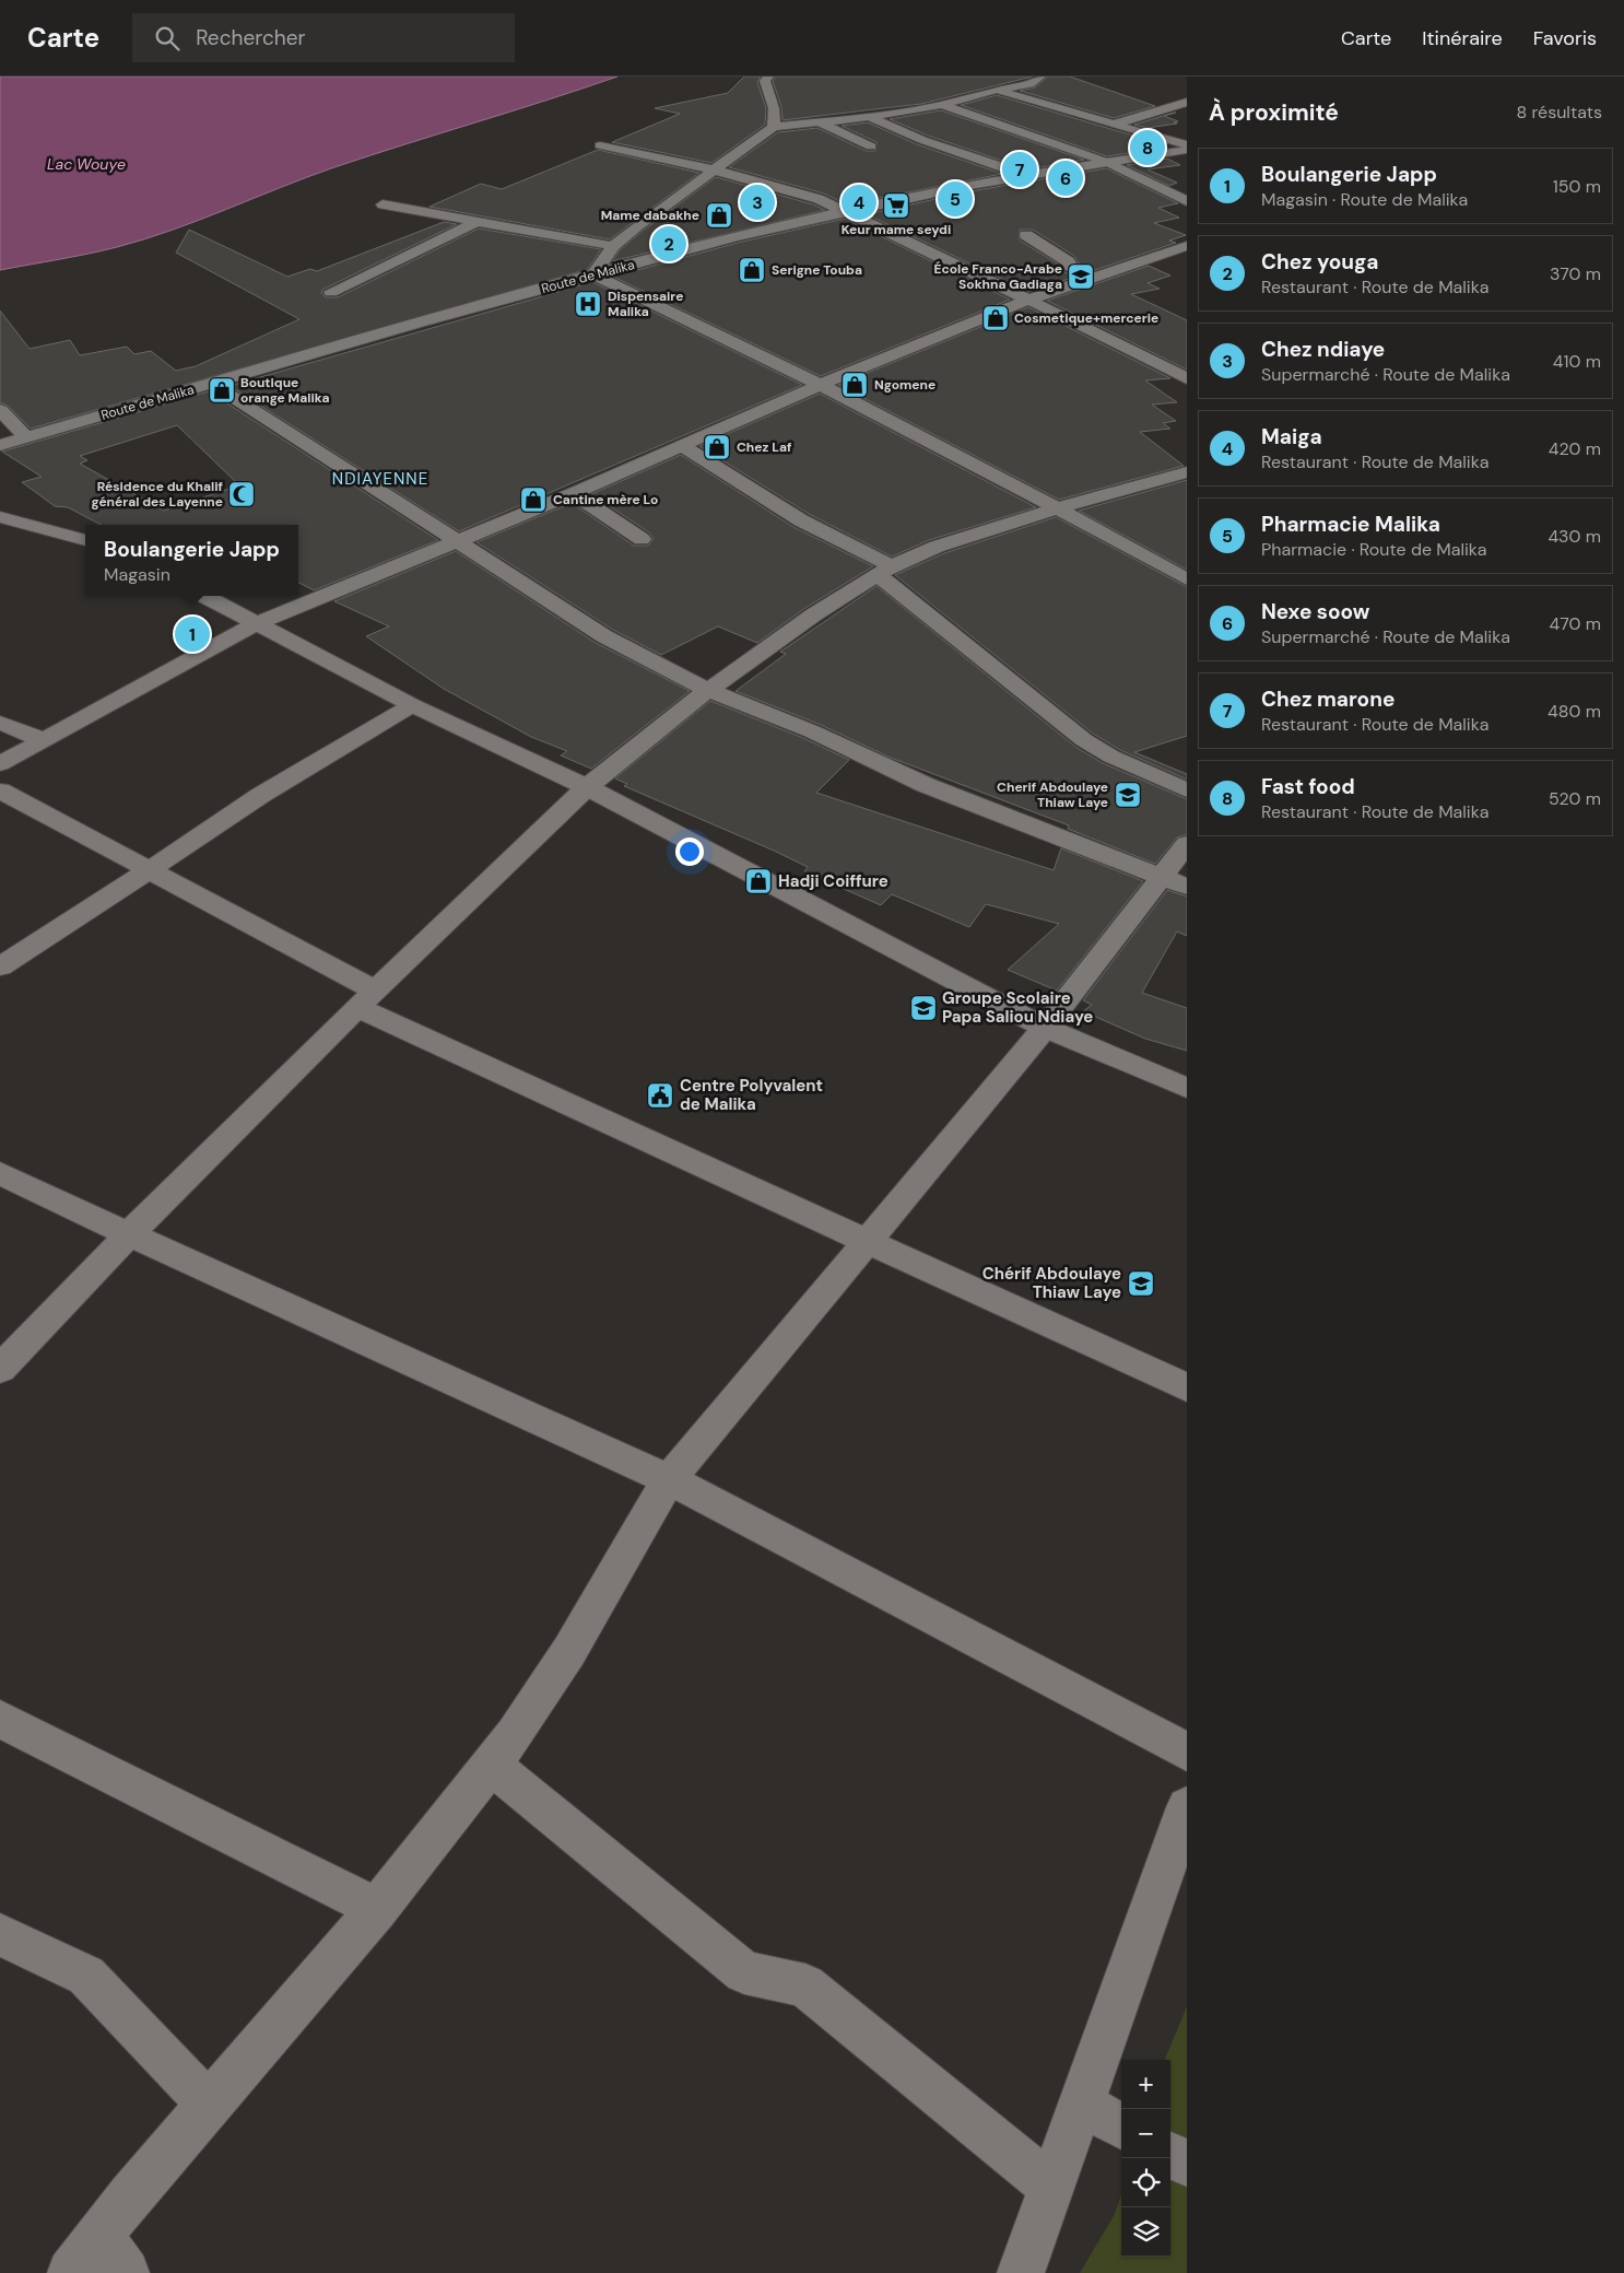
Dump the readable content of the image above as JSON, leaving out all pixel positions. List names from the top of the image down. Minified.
{"streets":{"street":["Route de Malika"]},"districts":["NDIAYENNE"],"water":["Lac Wouye"],"places":{"supermarket":["Keur mame seydi"],"shop":["Mame dabakhe","Serigne Touba","Cosmetique+mercerie","Ngomene","Boutique orange Malika","Chez Laf","Cantine mère Lo","Hadji Coiffure"],"school or university":["École Franco-Arabe Sokhna Gadiaga","Cherif Abdoulaye Thiaw Laye","Groupe Scolaire Papa Saliou Ndiaye","Chérif Abdoulaye Thiaw Laye"],"hospital":["Dispensaire Malika"],"mosque":["Résidence du Khalif général des Layenne"],"public building":["Centre Polyvalent de Malika"]},"page":{"header":"Carte","search":"Rechercher","nav":["Carte","Itinéraire","Favoris"],"heading":["À proximité","8 résultats"],"pins":["8","7","6","5","3","4","2","1"],"list":[{"mark":"1","name":"Boulangerie Japp","note":"Magasin · Route de Malika","value":"150 m"},{"mark":"2","name":"Chez youga","note":"Restaurant · Route de Malika","value":"370 m"},{"mark":"3","name":"Chez ndiaye","note":"Supermarché · Route de Malika","value":"410 m"},{"mark":"4","name":"Maiga","note":"Restaurant · Route de Malika","value":"420 m"},{"mark":"5","name":"Pharmacie Malika","note":"Pharmacie · Route de Malika","value":"430 m"},{"mark":"6","name":"Nexe soow","note":"Supermarché · Route de Malika","value":"470 m"},{"mark":"7","name":"Chez marone","note":"Restaurant · Route de Malika","value":"480 m"},{"mark":"8","name":"Fast food","note":"Restaurant · Route de Malika","value":"520 m"}],"popup":["Boulangerie Japp","Magasin"],"map_buttons":["+","−"]}}
